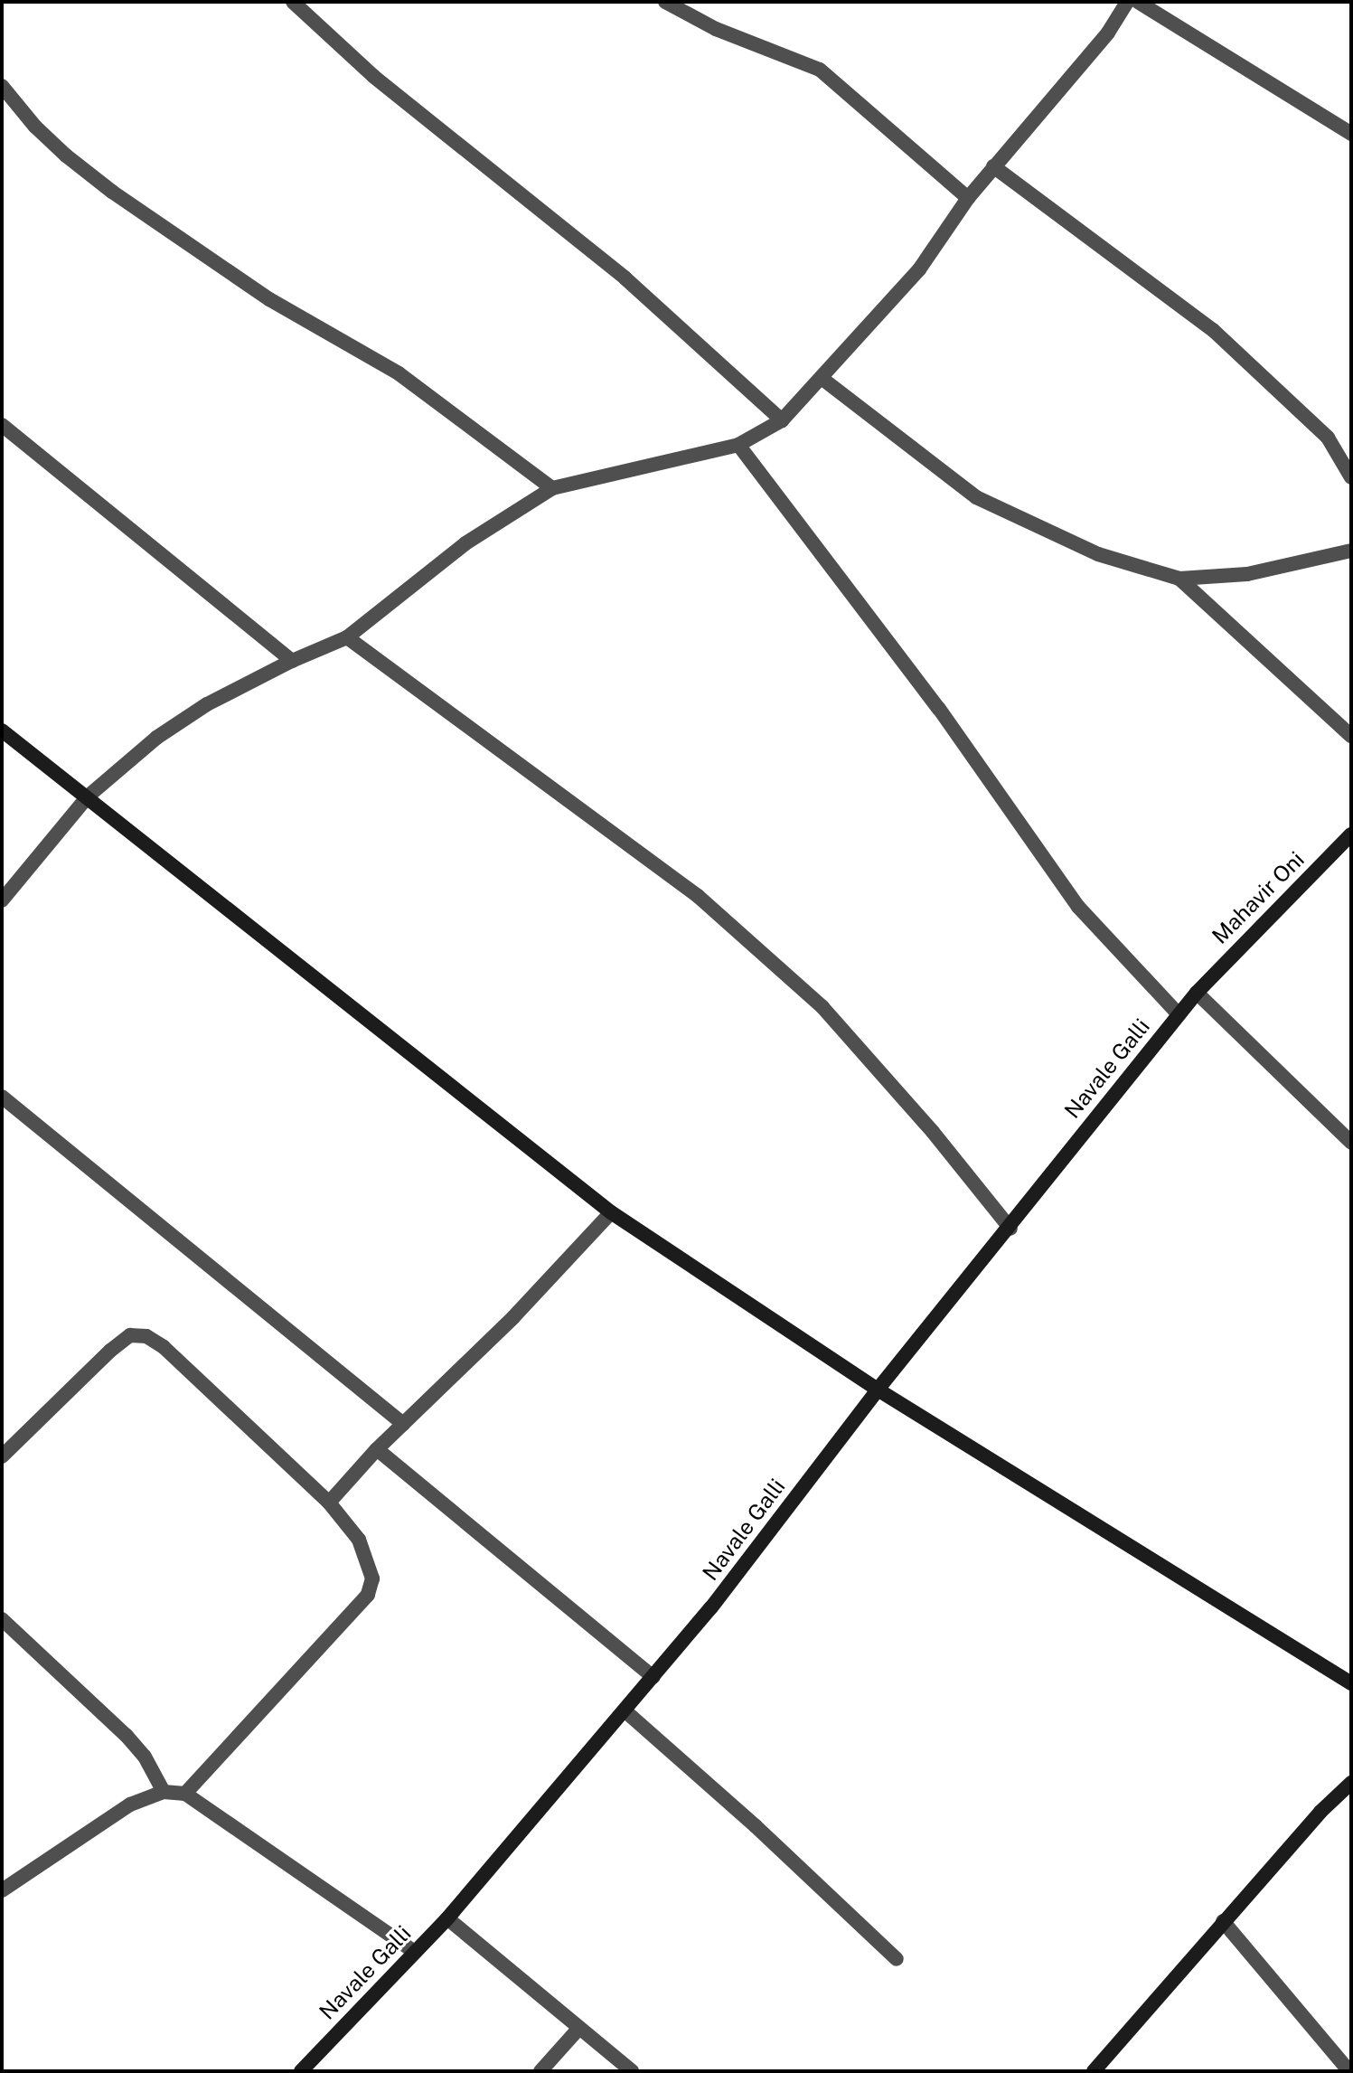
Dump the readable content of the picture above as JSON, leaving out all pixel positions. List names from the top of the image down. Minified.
{"streets":{"street":["Mahavir Oni","Navale Galli"]},"crossings":[["Mahavir Oni","Navale Galli"]]}
